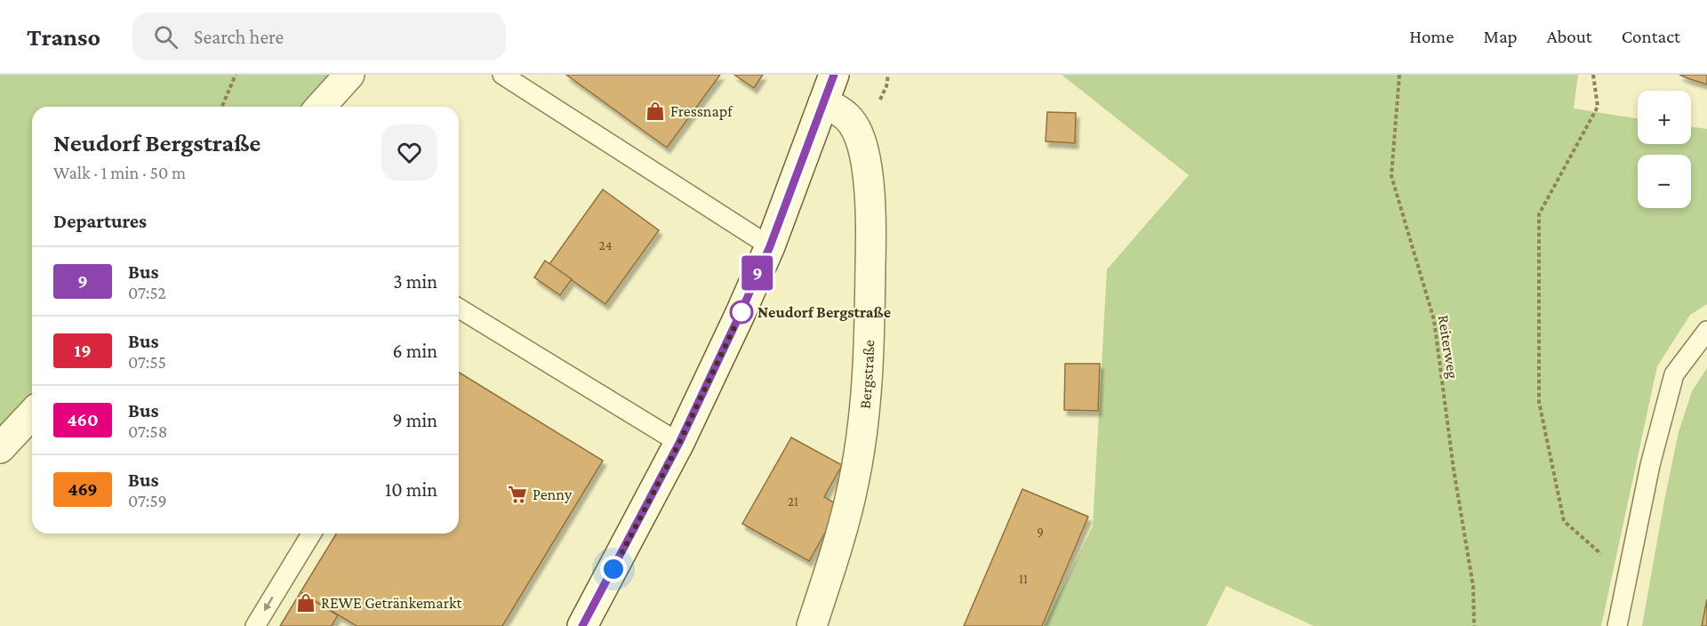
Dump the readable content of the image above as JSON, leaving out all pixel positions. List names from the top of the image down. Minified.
{"streets":{"street":["Bergstraße"],"path":["Reiterweg"]},"places":{"shop":["Fressnapf","REWE Getränkemarkt"],"other":["Neudorf Bergstraße"],"supermarket":["Penny"]},"lines":["bus line 9"],"house_numbers":["24","21","9","11"],"page":{"header":"Transo","search":"Search here","nav":["Home","Map","About","Contact"],"on_map":"9","map_buttons":["+","−"],"heading":[["Neudorf Bergstraße","Walk · 1 min · 50 m"],"Departures"],"list":[{"mark":"9","name":"Bus","note":"07:52","value":"3 min"},{"mark":"19","name":"Bus","note":"07:55","value":"6 min"},{"mark":"460","name":"Bus","note":"07:58","value":"9 min"},{"mark":"469","name":"Bus","note":"07:59","value":"10 min"}]}}
